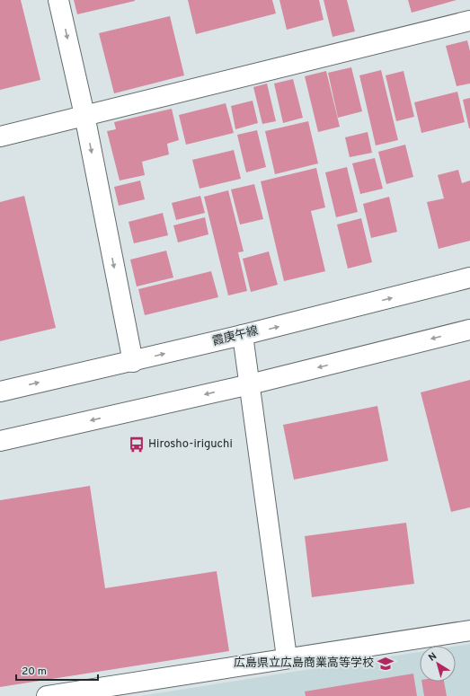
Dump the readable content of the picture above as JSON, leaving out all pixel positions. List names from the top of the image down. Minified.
{"streets":{"street":["霞庚午線"]},"places":{"bus stop":["Hirosho-iriguchi"],"school or university":["広島県立広島商業高等学校"]},"scale_bar":"20 m","north":"top left"}
